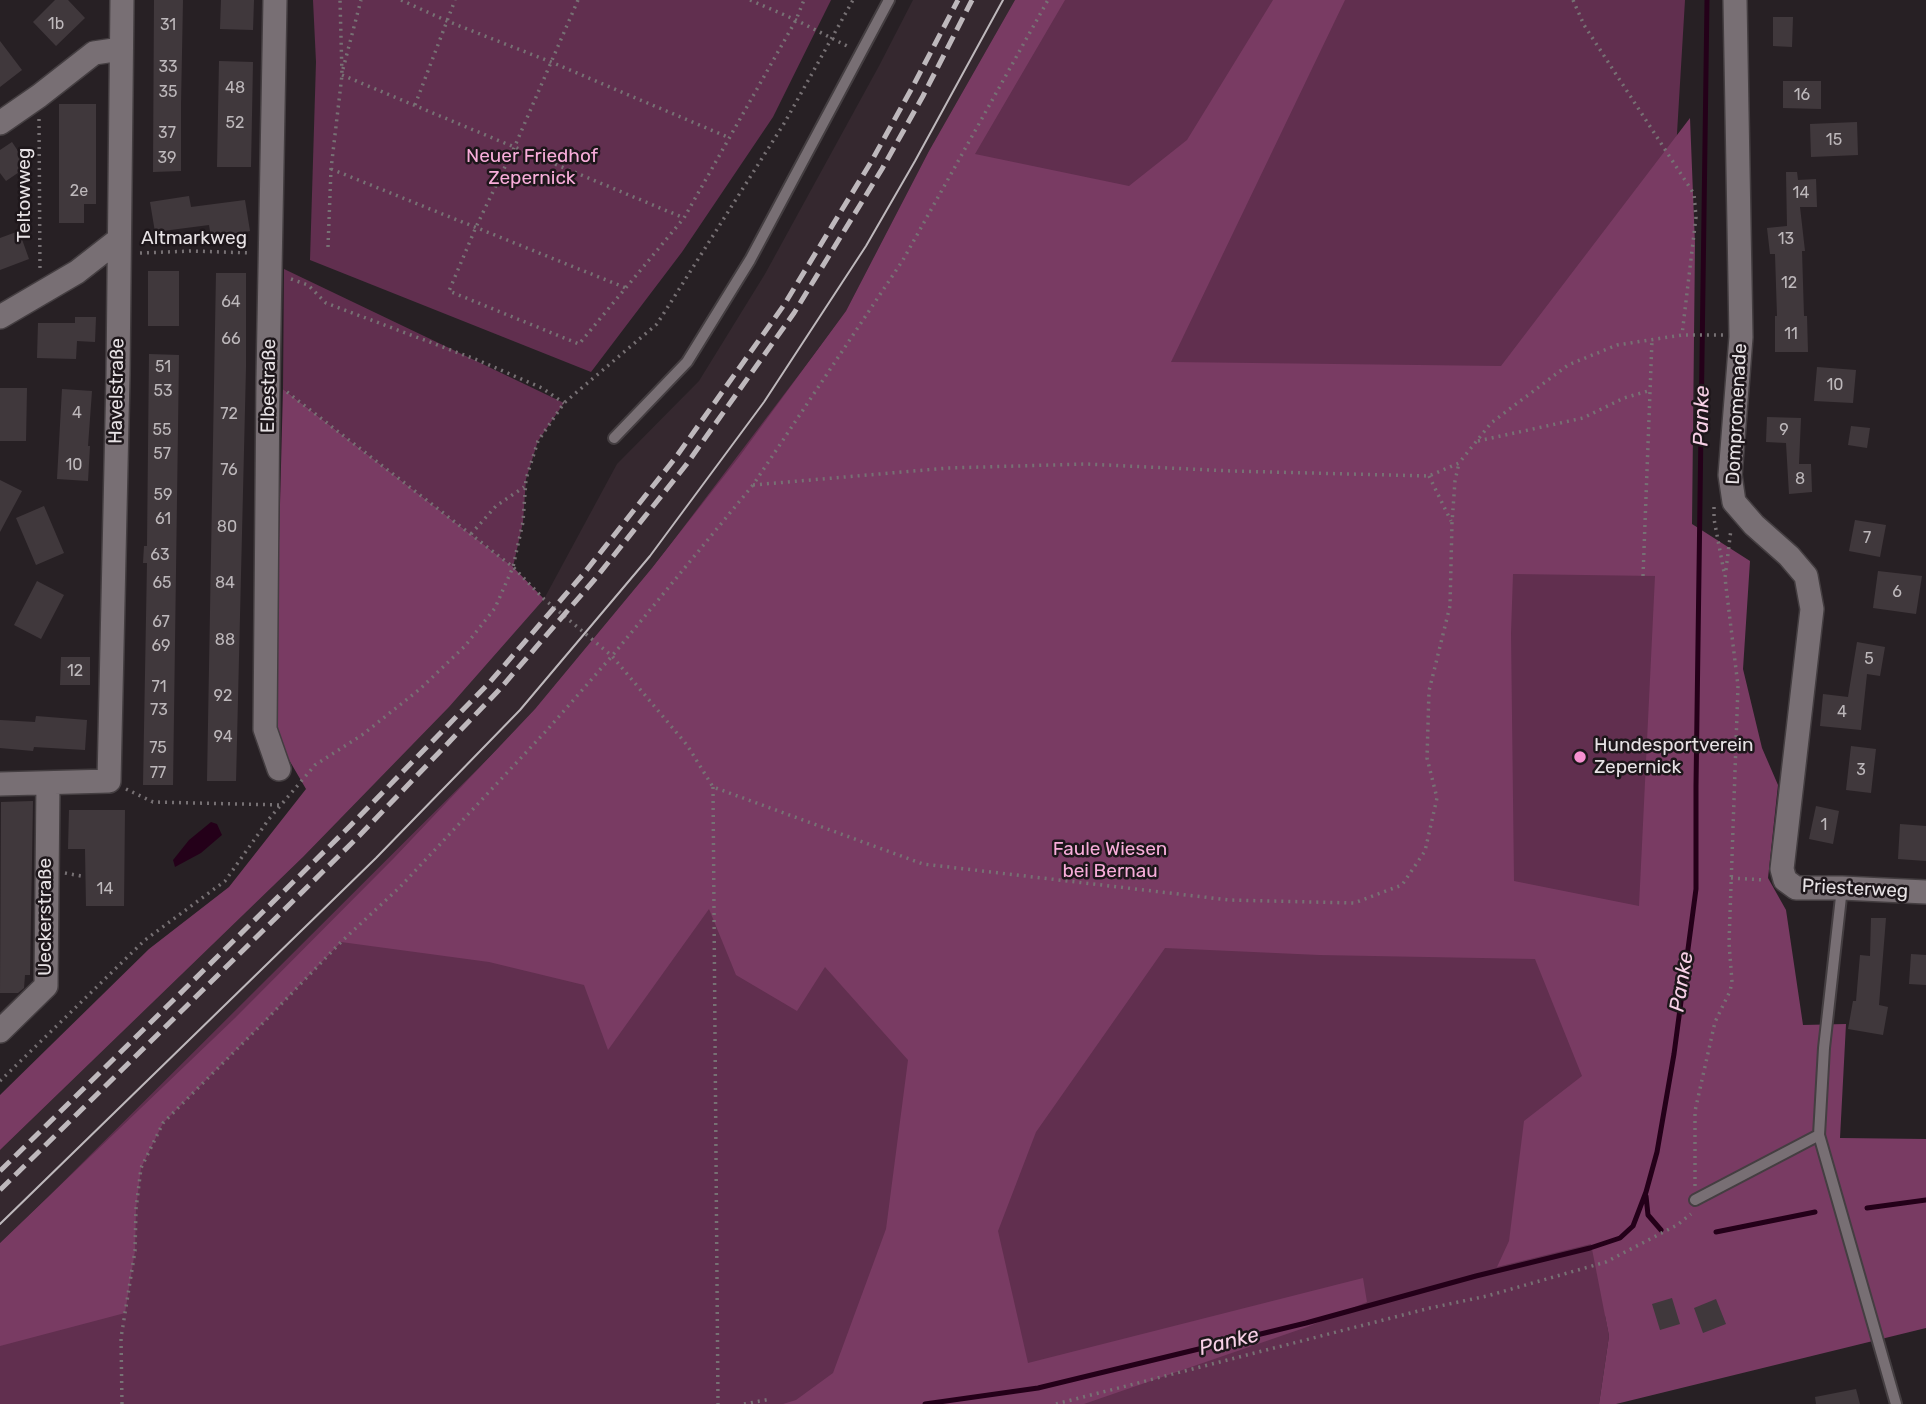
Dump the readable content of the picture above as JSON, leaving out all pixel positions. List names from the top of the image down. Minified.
{"streets":{"street":["Elbestraße","Havelstraße","Dompromenade","Priesterweg","Ueckerstraße"],"path":["Teltowweg","Altmarkweg"]},"crossings":[["Altmarkweg","Elbestraße"],["Altmarkweg","Havelstraße"],["Dompromenade","Priesterweg"]],"water":["Panke"],"parks":["Neuer Friedhof Zepernick","Faule Wiesen bei Bernau"],"places":["Hundesportverein Zepernick"],"house_numbers":["1b","31","33","48","35","16","52","37","15","39","2e","14","13","12","64","11","66","51","10","53","4","72","55","9","57","10","76","8","59","61","80","7","63","65","84","6","67","88","69","5","12","71","92","73","4","94","75","3","77","1","14"]}
